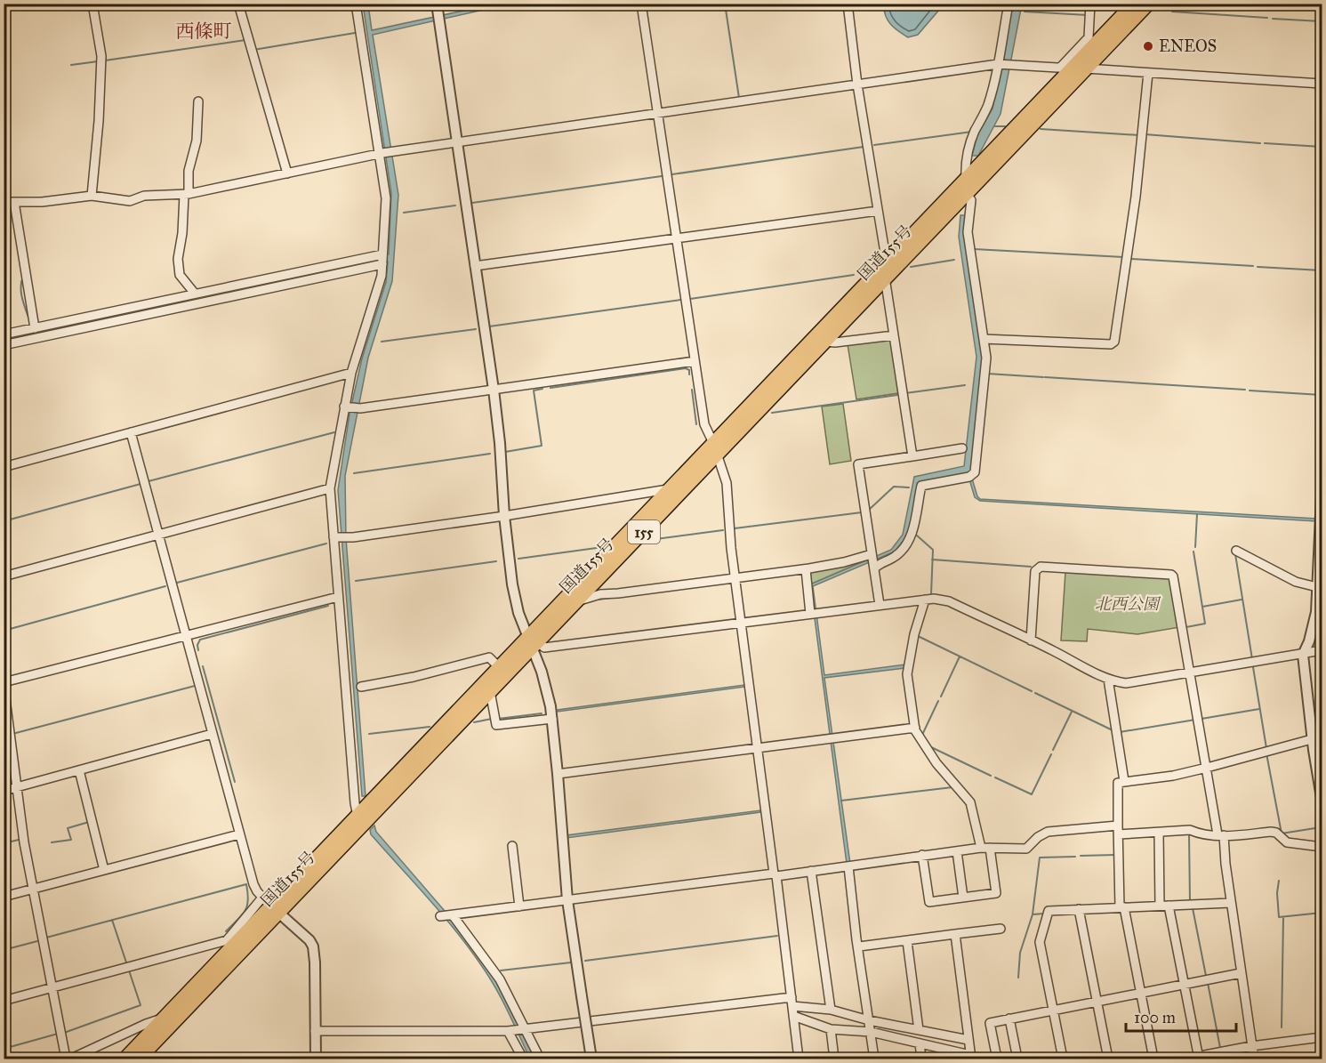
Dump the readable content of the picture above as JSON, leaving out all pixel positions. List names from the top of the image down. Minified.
{"streets":{"highway":["国道155号","155"]},"districts":["西條町"],"parks":["北西公園"],"places":["ENEOS"],"scale_bar":"100 m"}
